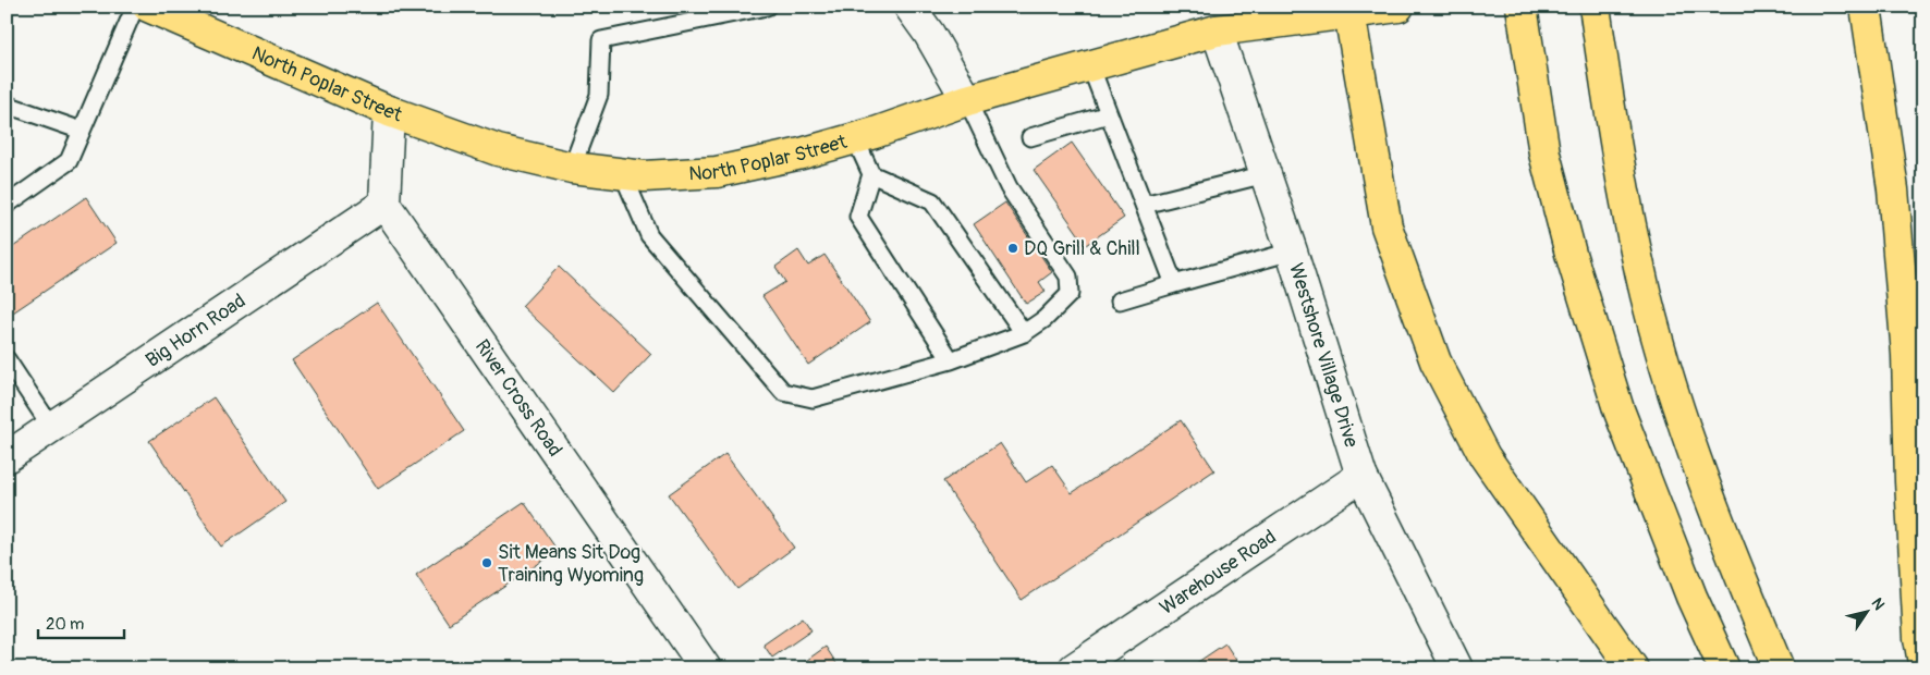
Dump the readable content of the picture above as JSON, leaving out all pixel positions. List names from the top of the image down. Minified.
{"streets":{"main road":["North Poplar Street"],"street":["Big Horn Road","Westshore Village Drive","River Cross Road","Warehouse Road"]},"crossings":[["North Poplar Street","Westshore Village Drive"],["Big Horn Road","River Cross Road"],["Westshore Village Drive","Warehouse Road"]],"places":["DQ Grill & Chill","Sit Means Sit Dog Training Wyoming"],"scale_bar":"20 m","north":"top right"}
